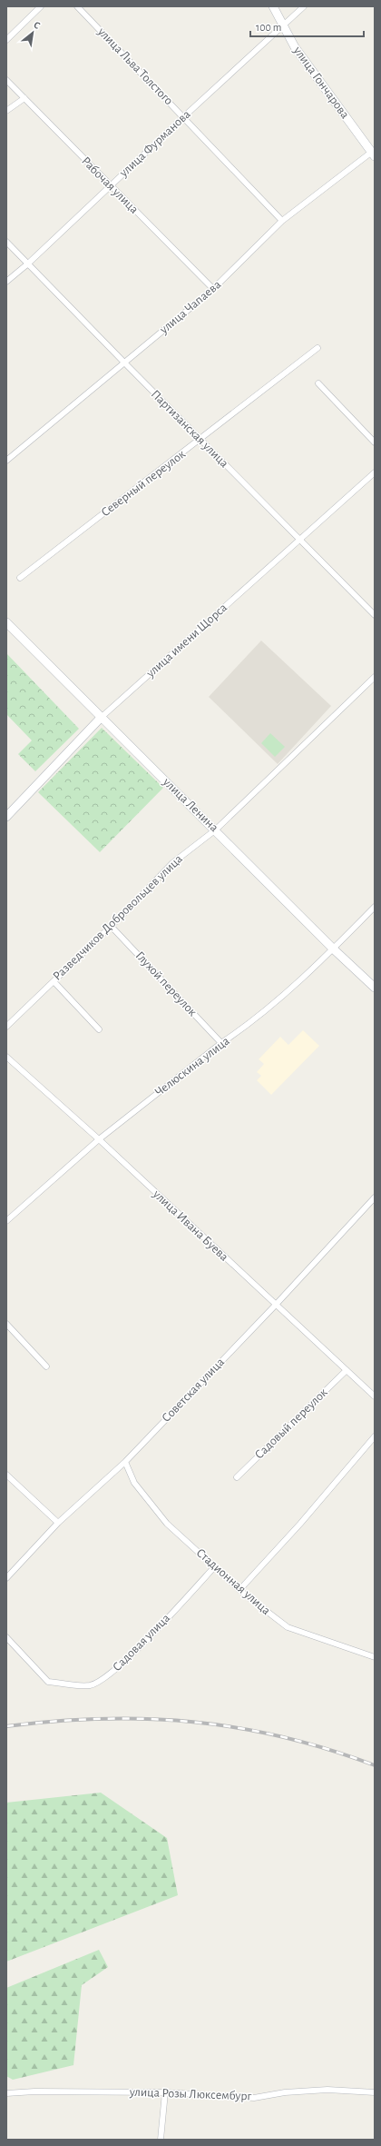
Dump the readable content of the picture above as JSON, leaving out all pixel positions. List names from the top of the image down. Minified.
{"streets":{"main road":["улица Гончарова","улица имени Щорса","улица Ленина"],"street":["улица Льва Толстого","улица Фурманова","Рабочая улица","улица Чапаева","Партизанская улица","Северный переулок","Разведчиков Добровольцев улица","Глухой переулок","Челюскина улица","улица Ивана Буева","Советская улица","Садовый переулок","Стадионная улица","Садовая улица","улица Розы Люксембург"]},"crossings":[["улица Льва Толстого","улица Фурманова"],["улица Льва Толстого","улица Чапаева"],["улица Гончарова","улица Фурманова"],["улица Гончарова","улица Чапаева"],["улица Фурманова","Рабочая улица"],["улица Фурманова","Партизанская улица"],["Рабочая улица","улица Чапаева"],["улица Чапаева","Партизанская улица"],["Партизанская улица","Северный переулок"],["Партизанская улица","улица имени Щорса"],["улица имени Щорса","улица Ленина"],["улица Ленина","Разведчиков Добровольцев улица"],["улица Ленина","Челюскина улица"],["Разведчиков Добровольцев улица","Глухой переулок"],["Глухой переулок","Челюскина улица"],["Челюскина улица","улица Ивана Буева"],["улица Ивана Буева","Советская улица"],["улица Ивана Буева","Садовый переулок"],["Советская улица","Стадионная улица"],["Стадионная улица","Садовая улица"]],"scale_bar":"100 m","north":"top right"}
